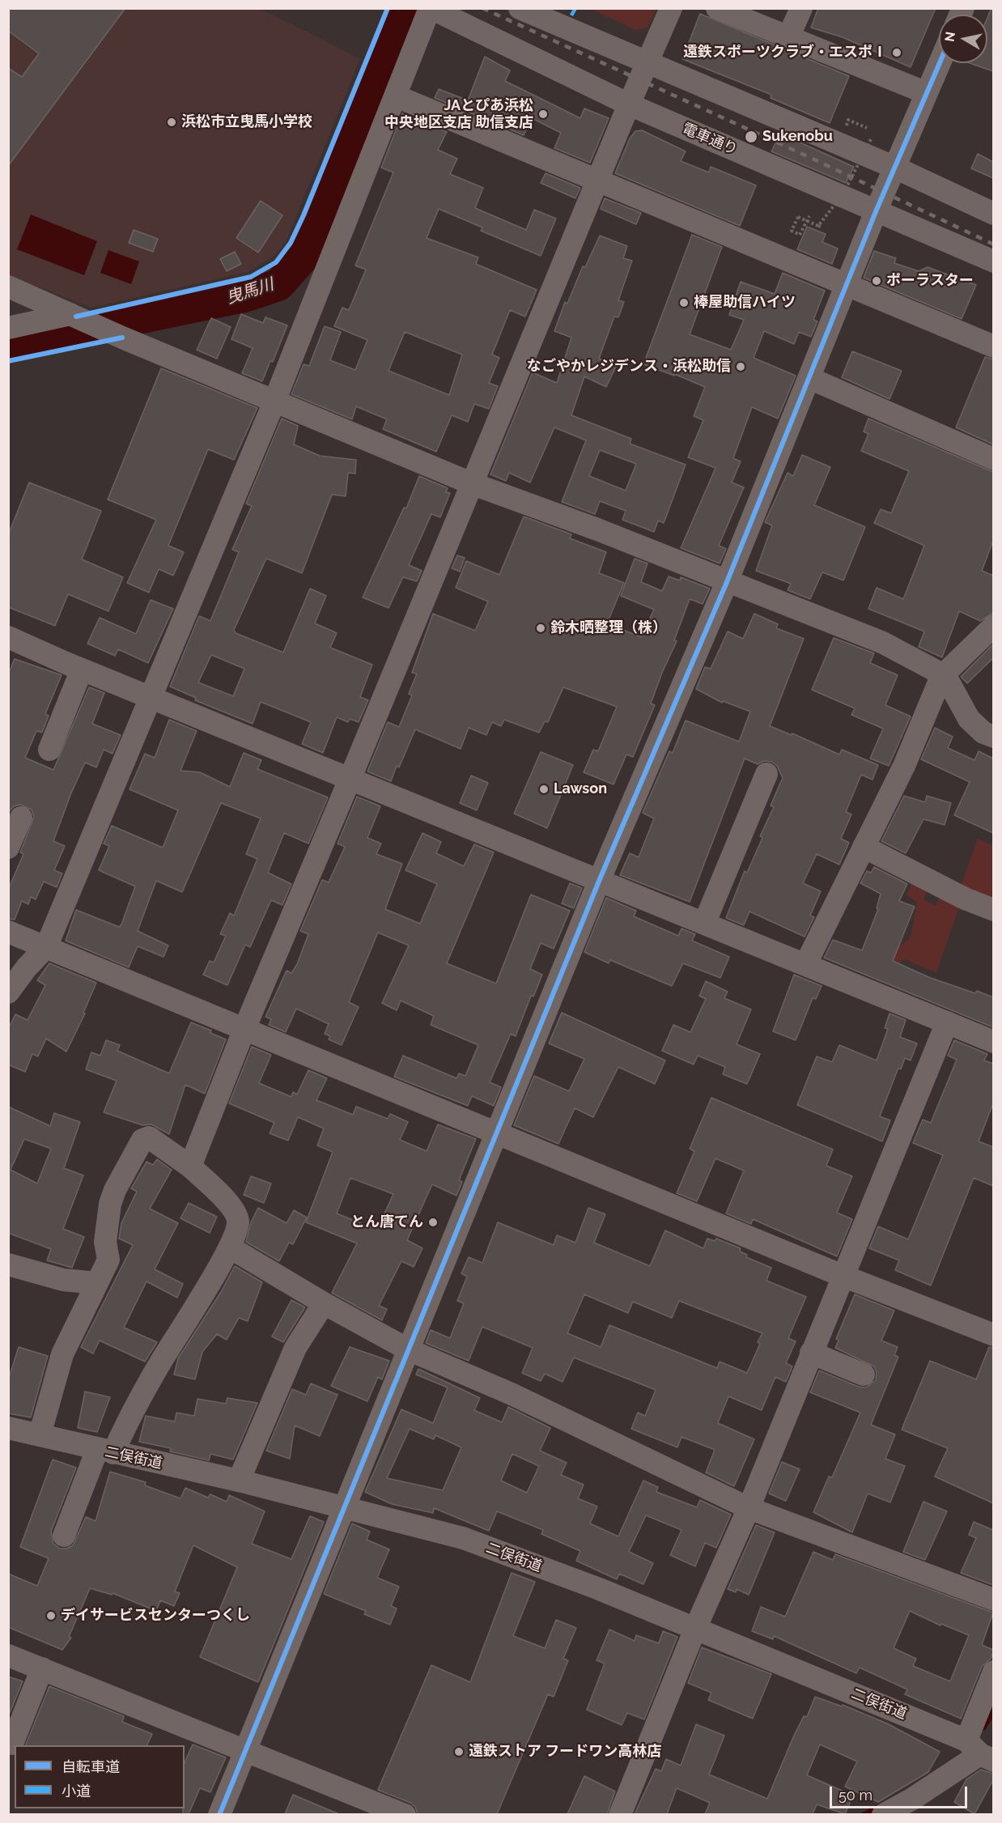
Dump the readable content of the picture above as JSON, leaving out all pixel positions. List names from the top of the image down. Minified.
{"streets":{"street":["電車通り","二俣街道"]},"water":["曳馬川"],"places":["遠鉄スポーツクラブ・エスポⅠ","JAとぴあ浜松 中央地区支店 助信支店","浜松市立曳馬小学校","Sukenobu","ポーラスター","棒屋助信ハイツ","なごやかレジデンス・浜松助信","鈴木晒整理（株）","Lawson","とん唐てん","デイサービスセンターつくし","遠鉄ストア フードワン高林店"],"legend":["自転車道","小道"],"scale_bar":"50 m","north":"left"}
